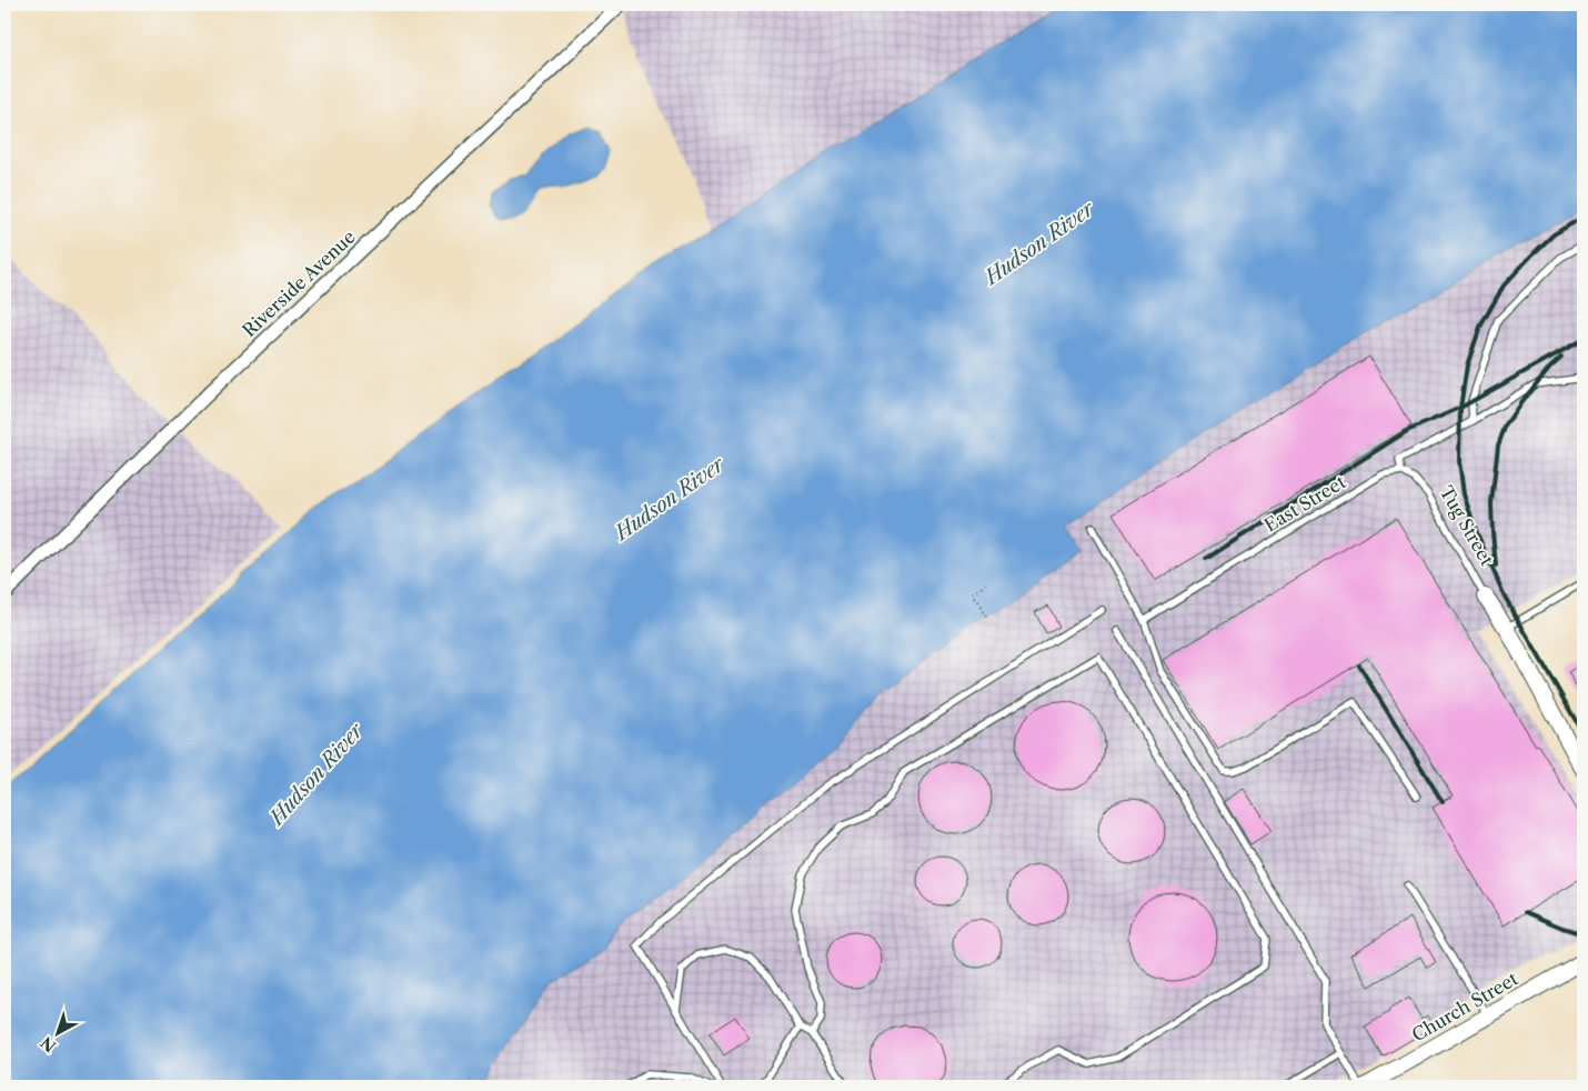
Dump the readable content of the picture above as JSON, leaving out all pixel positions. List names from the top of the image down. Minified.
{"streets":{"street":["Riverside Avenue","Tug Street","Church Street"],"lane":["East Street"]},"crossings":[["East Street","Tug Street"]],"water":["Hudson River"],"north":"bottom left"}
